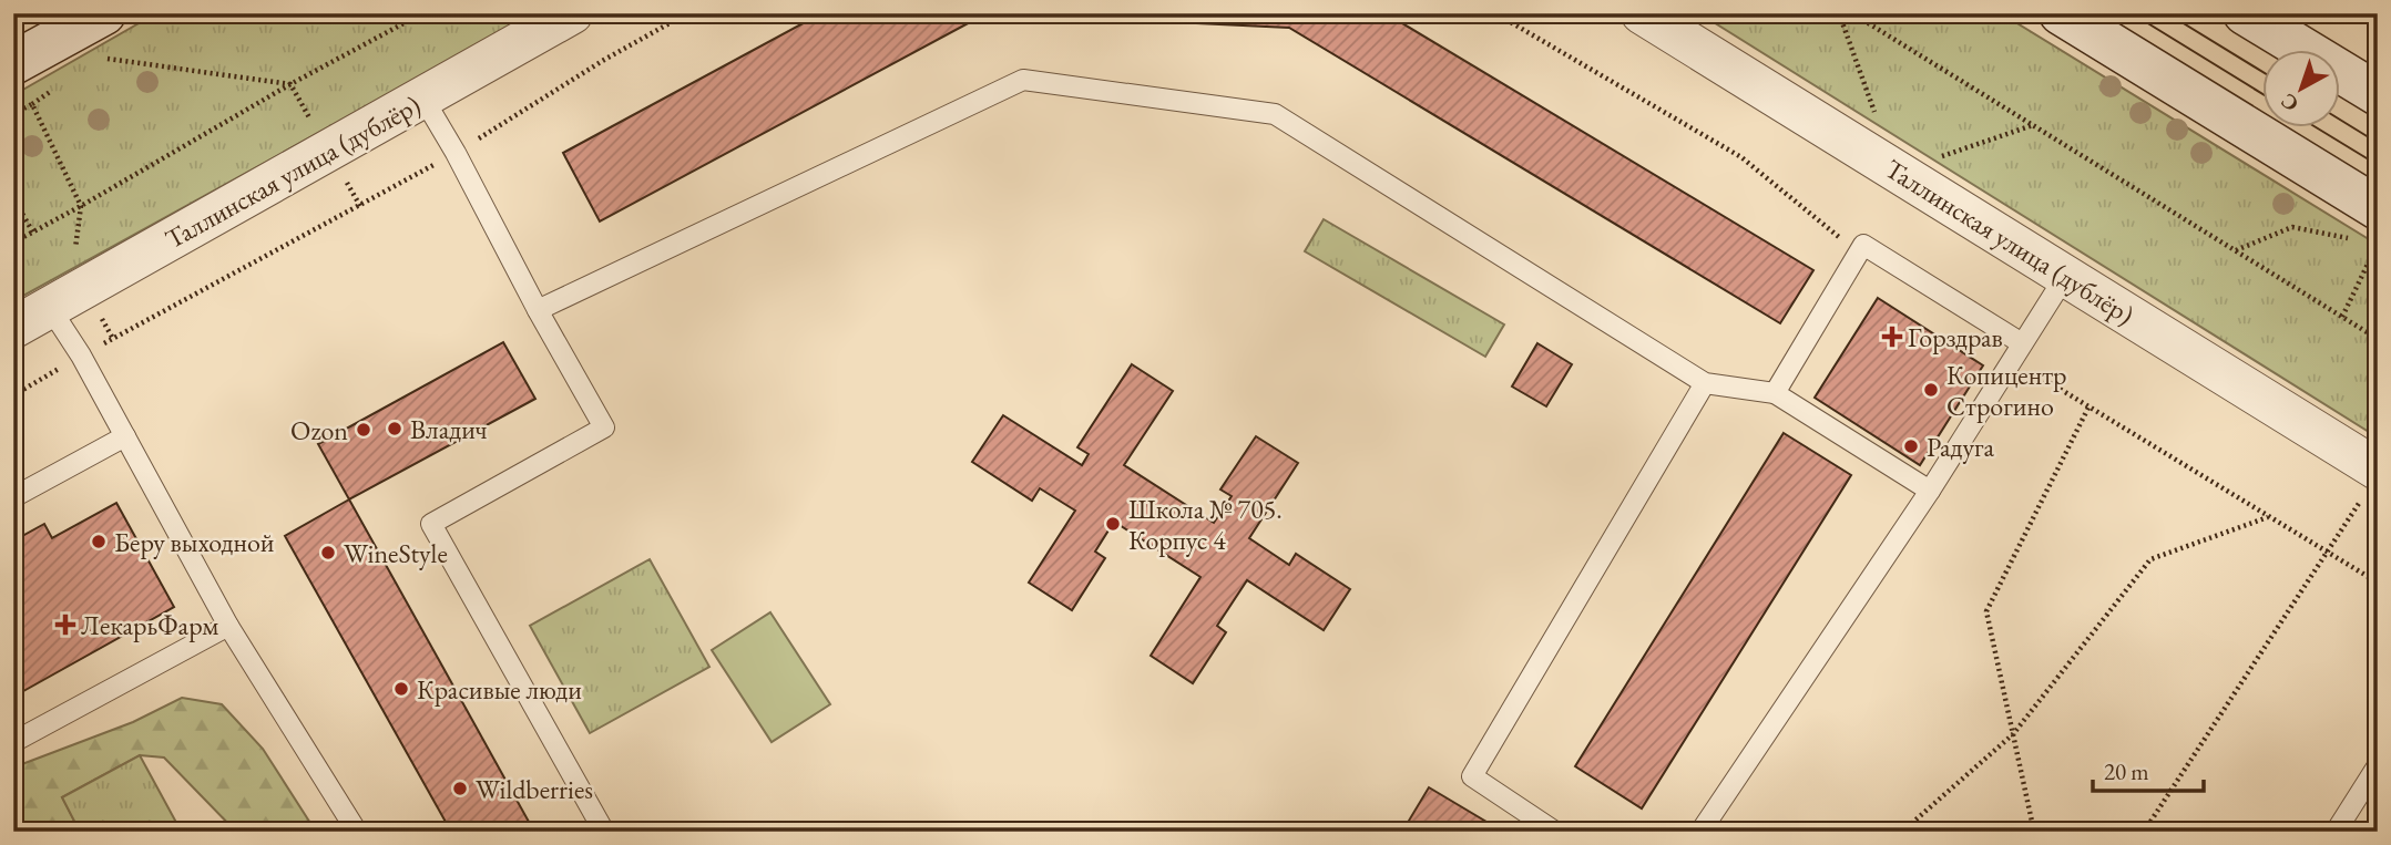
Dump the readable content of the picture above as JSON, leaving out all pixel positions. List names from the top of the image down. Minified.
{"streets":{"street":["Таллинская улица (дублёр)"]},"places":{"health":["Горздрав","ЛекарьФарм"],"other":["Копицентр Строгино","Владич","Ozon","Радуга","Школа № 705. Корпус 4","Беру выходной","WineStyle","Красивые люди","Wildberries"]},"scale_bar":"20 m","north":"bottom left"}
